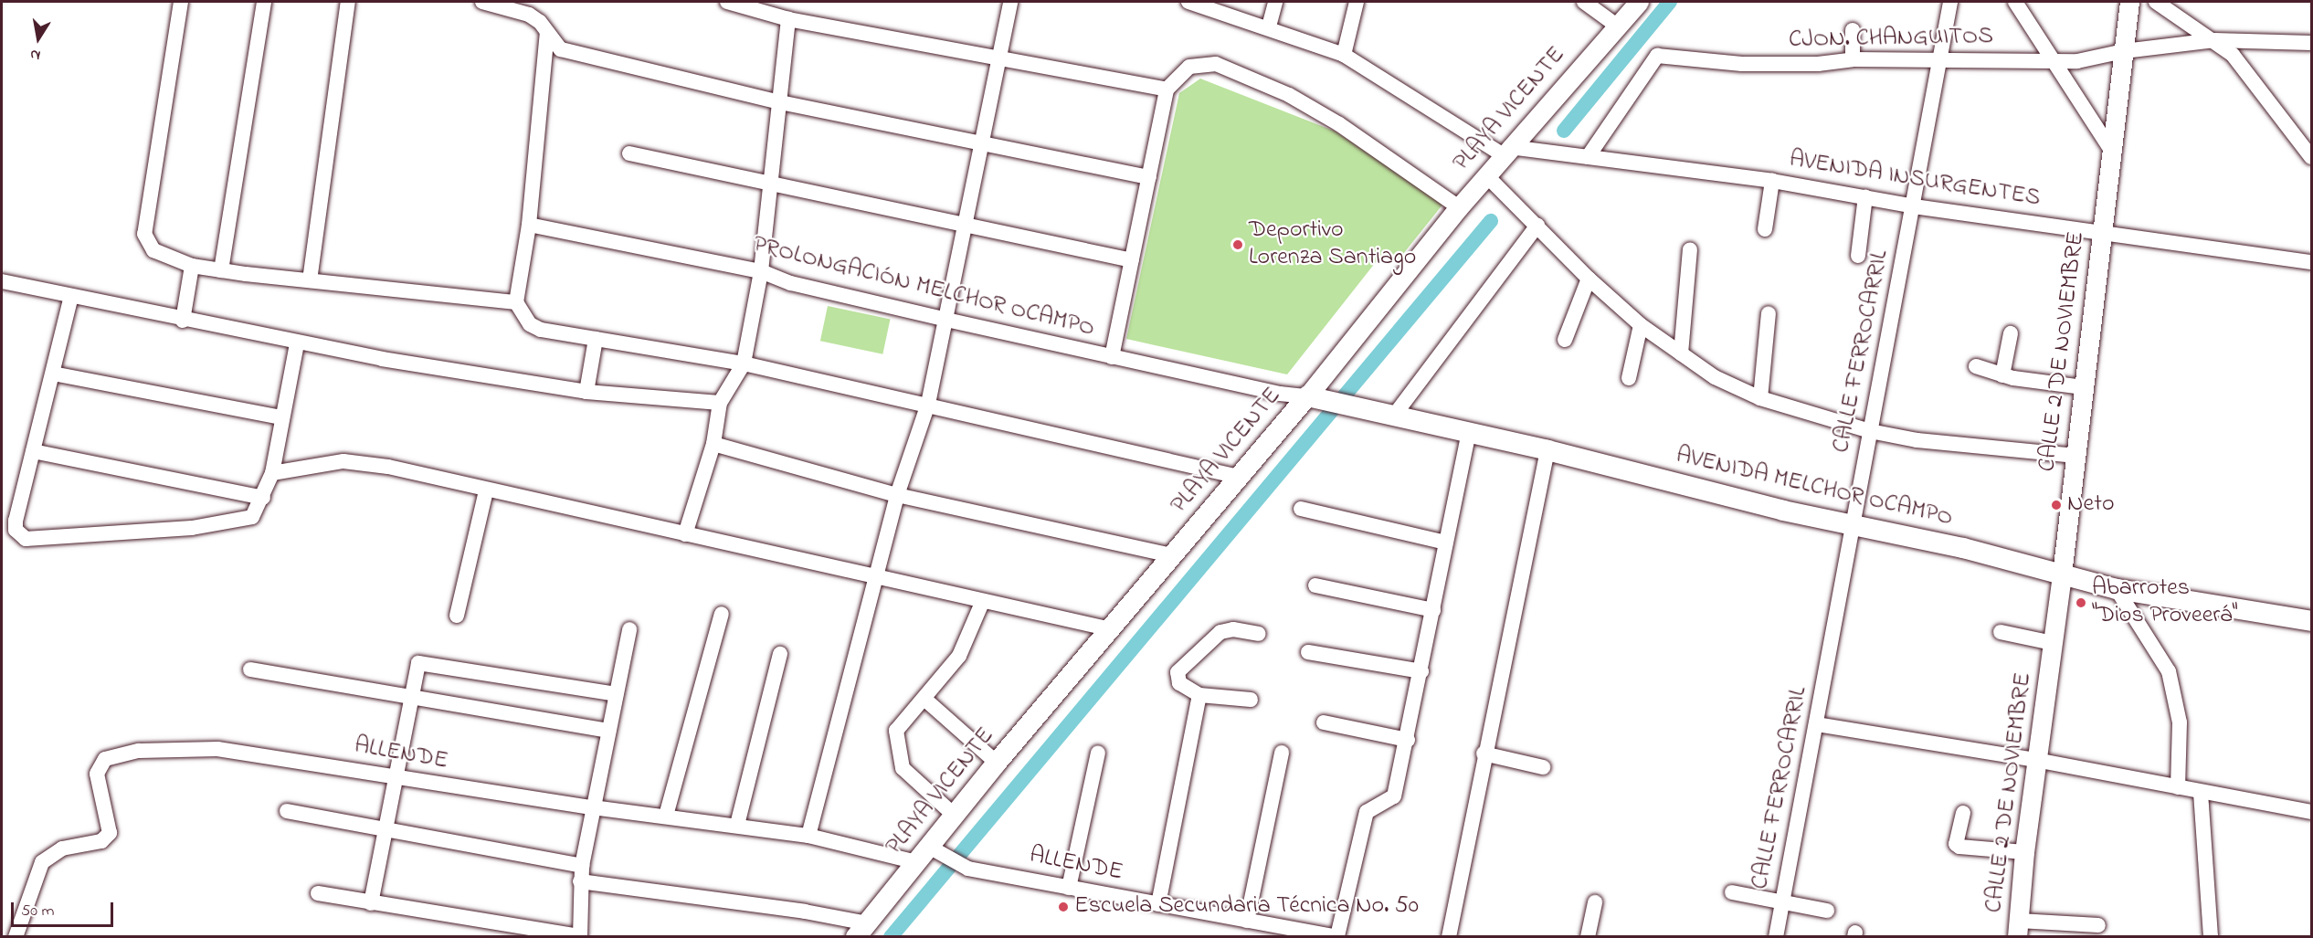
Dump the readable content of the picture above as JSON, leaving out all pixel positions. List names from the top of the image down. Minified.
{"streets":{"main road":["PLAYA VICENTE","AVENIDA MELCHOR OCAMPO"],"street":["CJON. CHANGUITOS","AVENIDA INSURGENTES","PROLONGACIÓN MELCHOR OCAMPO","CALLE FERROCARRIL","CALLE 2 DE NOVIEMBRE","ALLENDE"]},"crossings":[["CJON. CHANGUITOS","AVENIDA INSURGENTES"],["CJON. CHANGUITOS","CALLE FERROCARRIL"],["CJON. CHANGUITOS","CALLE 2 DE NOVIEMBRE"],["PLAYA VICENTE","AVENIDA INSURGENTES"],["PLAYA VICENTE","PROLONGACIÓN MELCHOR OCAMPO"],["PLAYA VICENTE","AVENIDA MELCHOR OCAMPO"],["PLAYA VICENTE","ALLENDE"],["AVENIDA INSURGENTES","CALLE FERROCARRIL"],["AVENIDA INSURGENTES","CALLE 2 DE NOVIEMBRE"],["PROLONGACIÓN MELCHOR OCAMPO","AVENIDA MELCHOR OCAMPO"],["CALLE FERROCARRIL","AVENIDA MELCHOR OCAMPO"],["CALLE 2 DE NOVIEMBRE","AVENIDA MELCHOR OCAMPO"]],"places":["Deportivo Lorenza Santiago","Neto","Abarrotes \"Dios Proveerá\"","Escuela Secundaria Técnica No. 50"],"scale_bar":"50 m","north":"bottom"}
